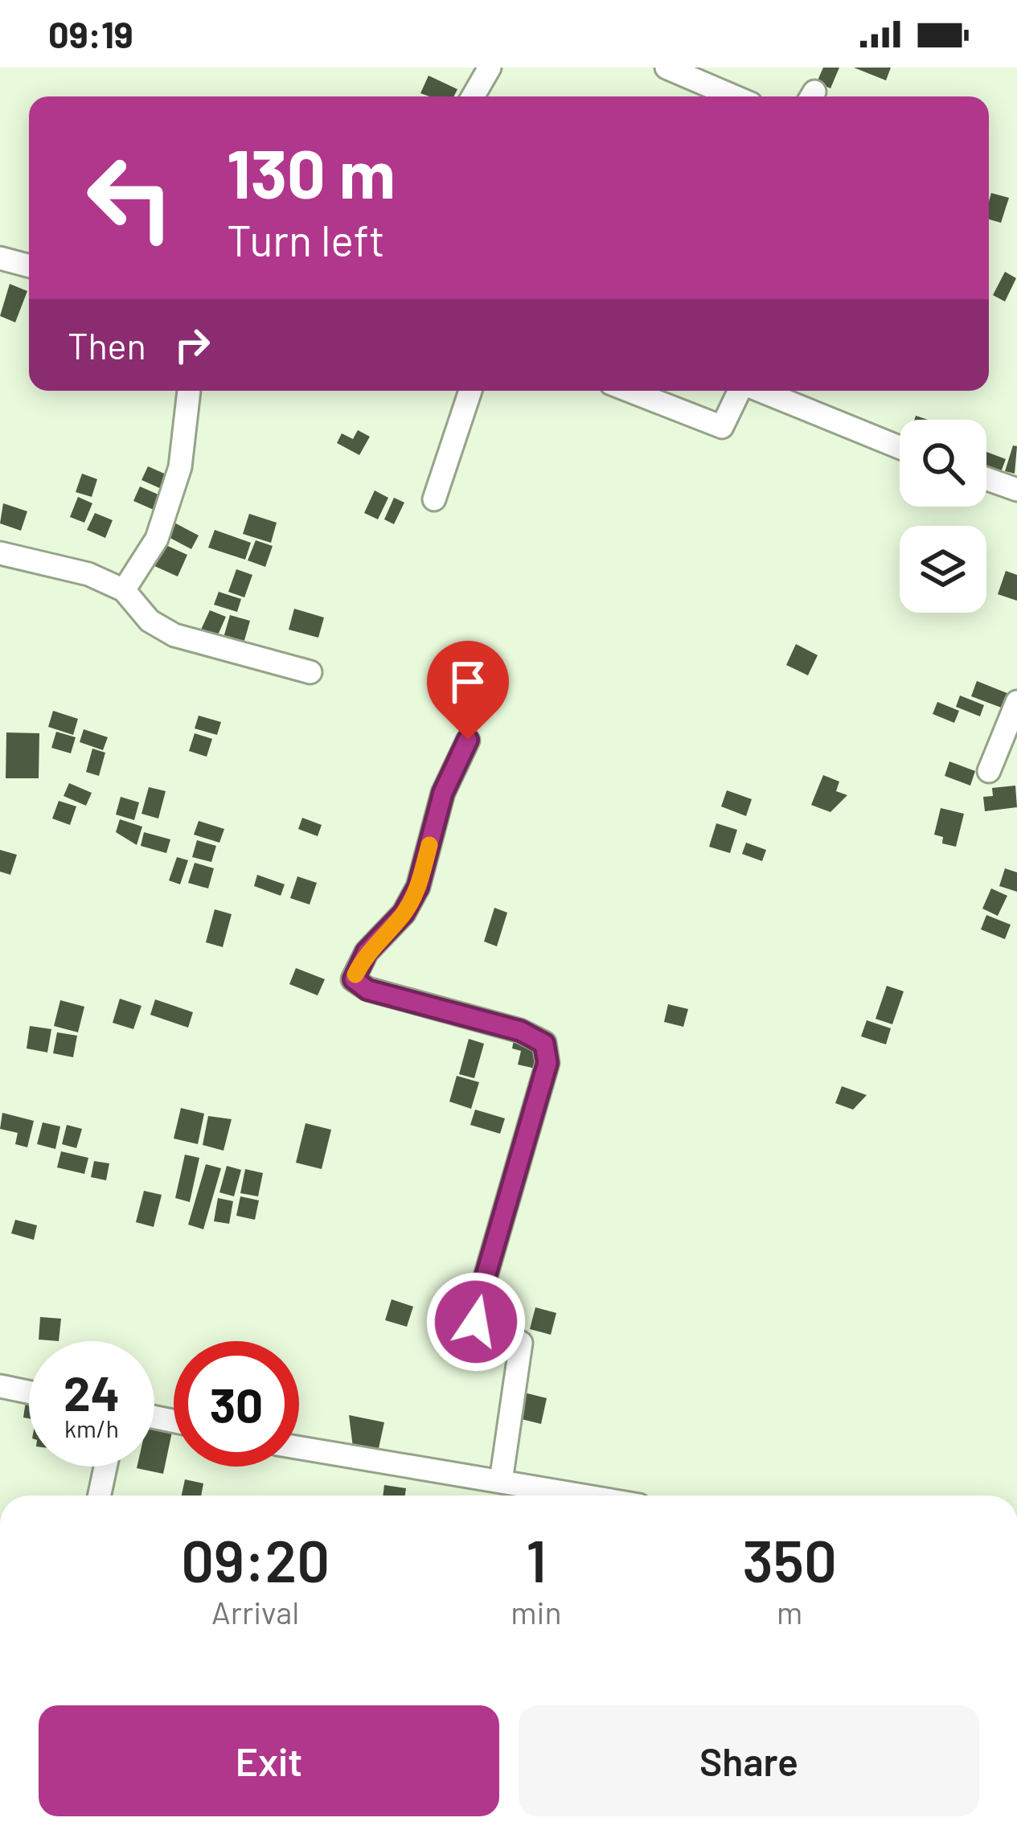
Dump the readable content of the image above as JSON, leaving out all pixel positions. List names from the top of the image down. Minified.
{"page":{"status":"09:19","turn":["130 m","Turn left"],"then":"Then","speed":"24 km/h","limit":"30","eta":["09:20","Arrival","1","min","350","m"],"buttons":["Exit","Share"]}}
